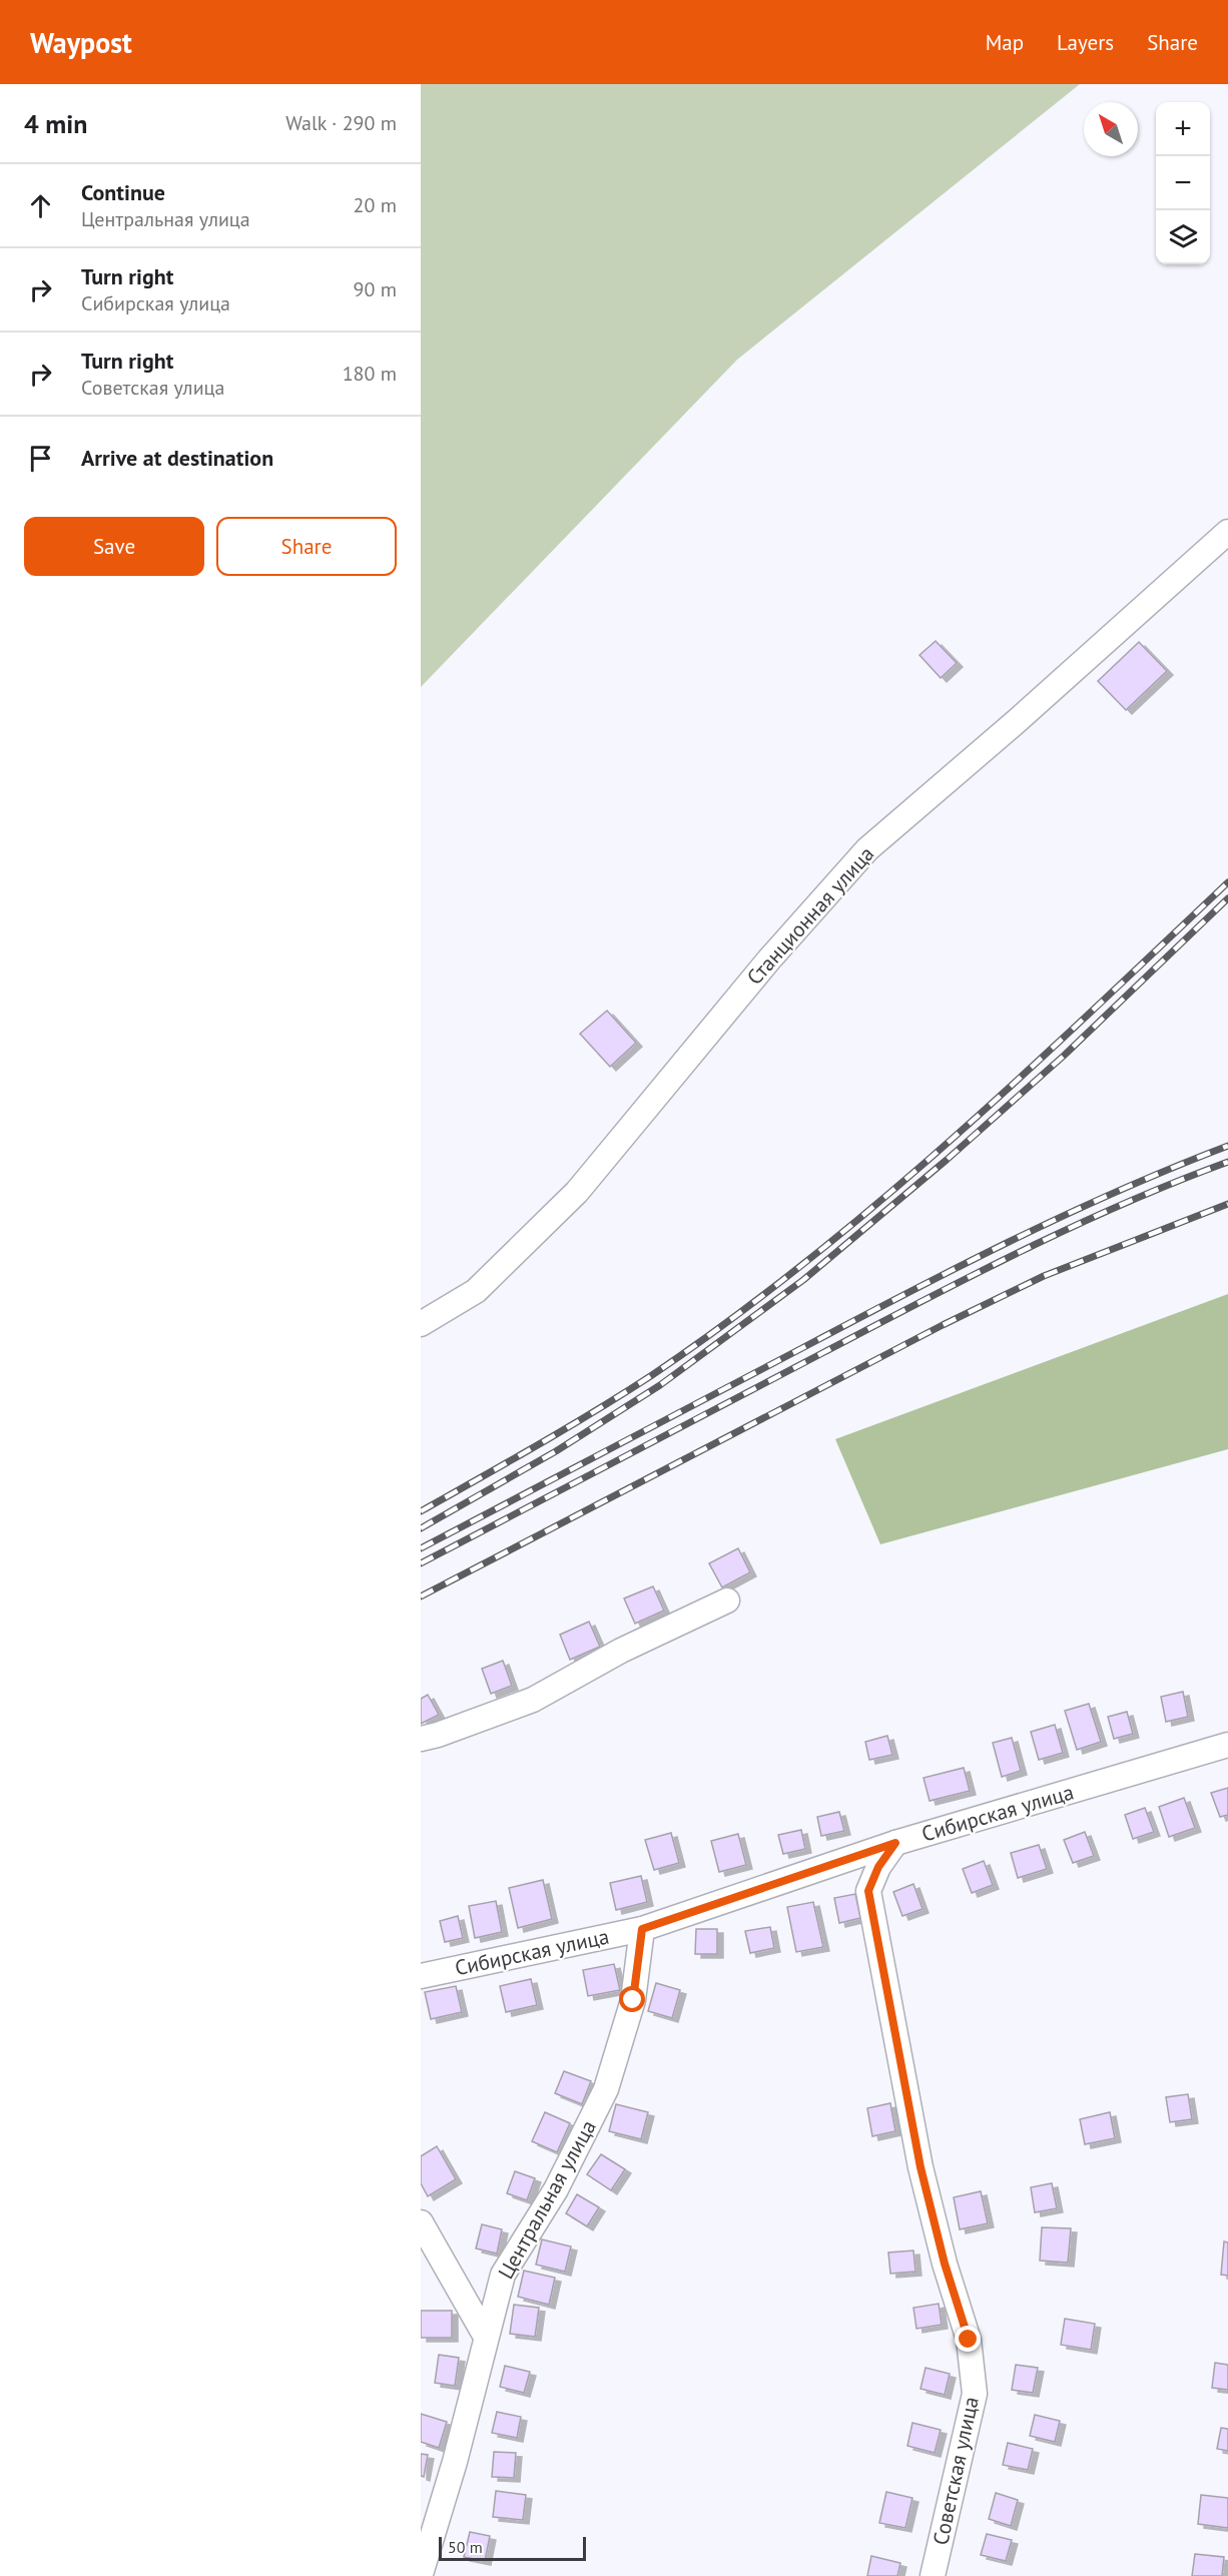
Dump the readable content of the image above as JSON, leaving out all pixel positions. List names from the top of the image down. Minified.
{"streets":{"street":["Станционная улица","Сибирская улица","Центральная улица","Советская улица"]},"crossings":[["Сибирская улица","Центральная улица"],["Сибирская улица","Советская улица"]],"scale_bar":"50 m","north":"top left","page":{"header":"Waypost","nav":["Map","Layers","Share"],"heading":["4 min","Walk · 290 m"],"map_buttons":["+","−"],"list":[["Continue","Центральная улица","20 m"],["Turn right","Сибирская улица","90 m"],["Turn right","Советская улица","180 m"],"Arrive at destination"],"buttons":["Save","Share"],"scale":"50 m"}}
